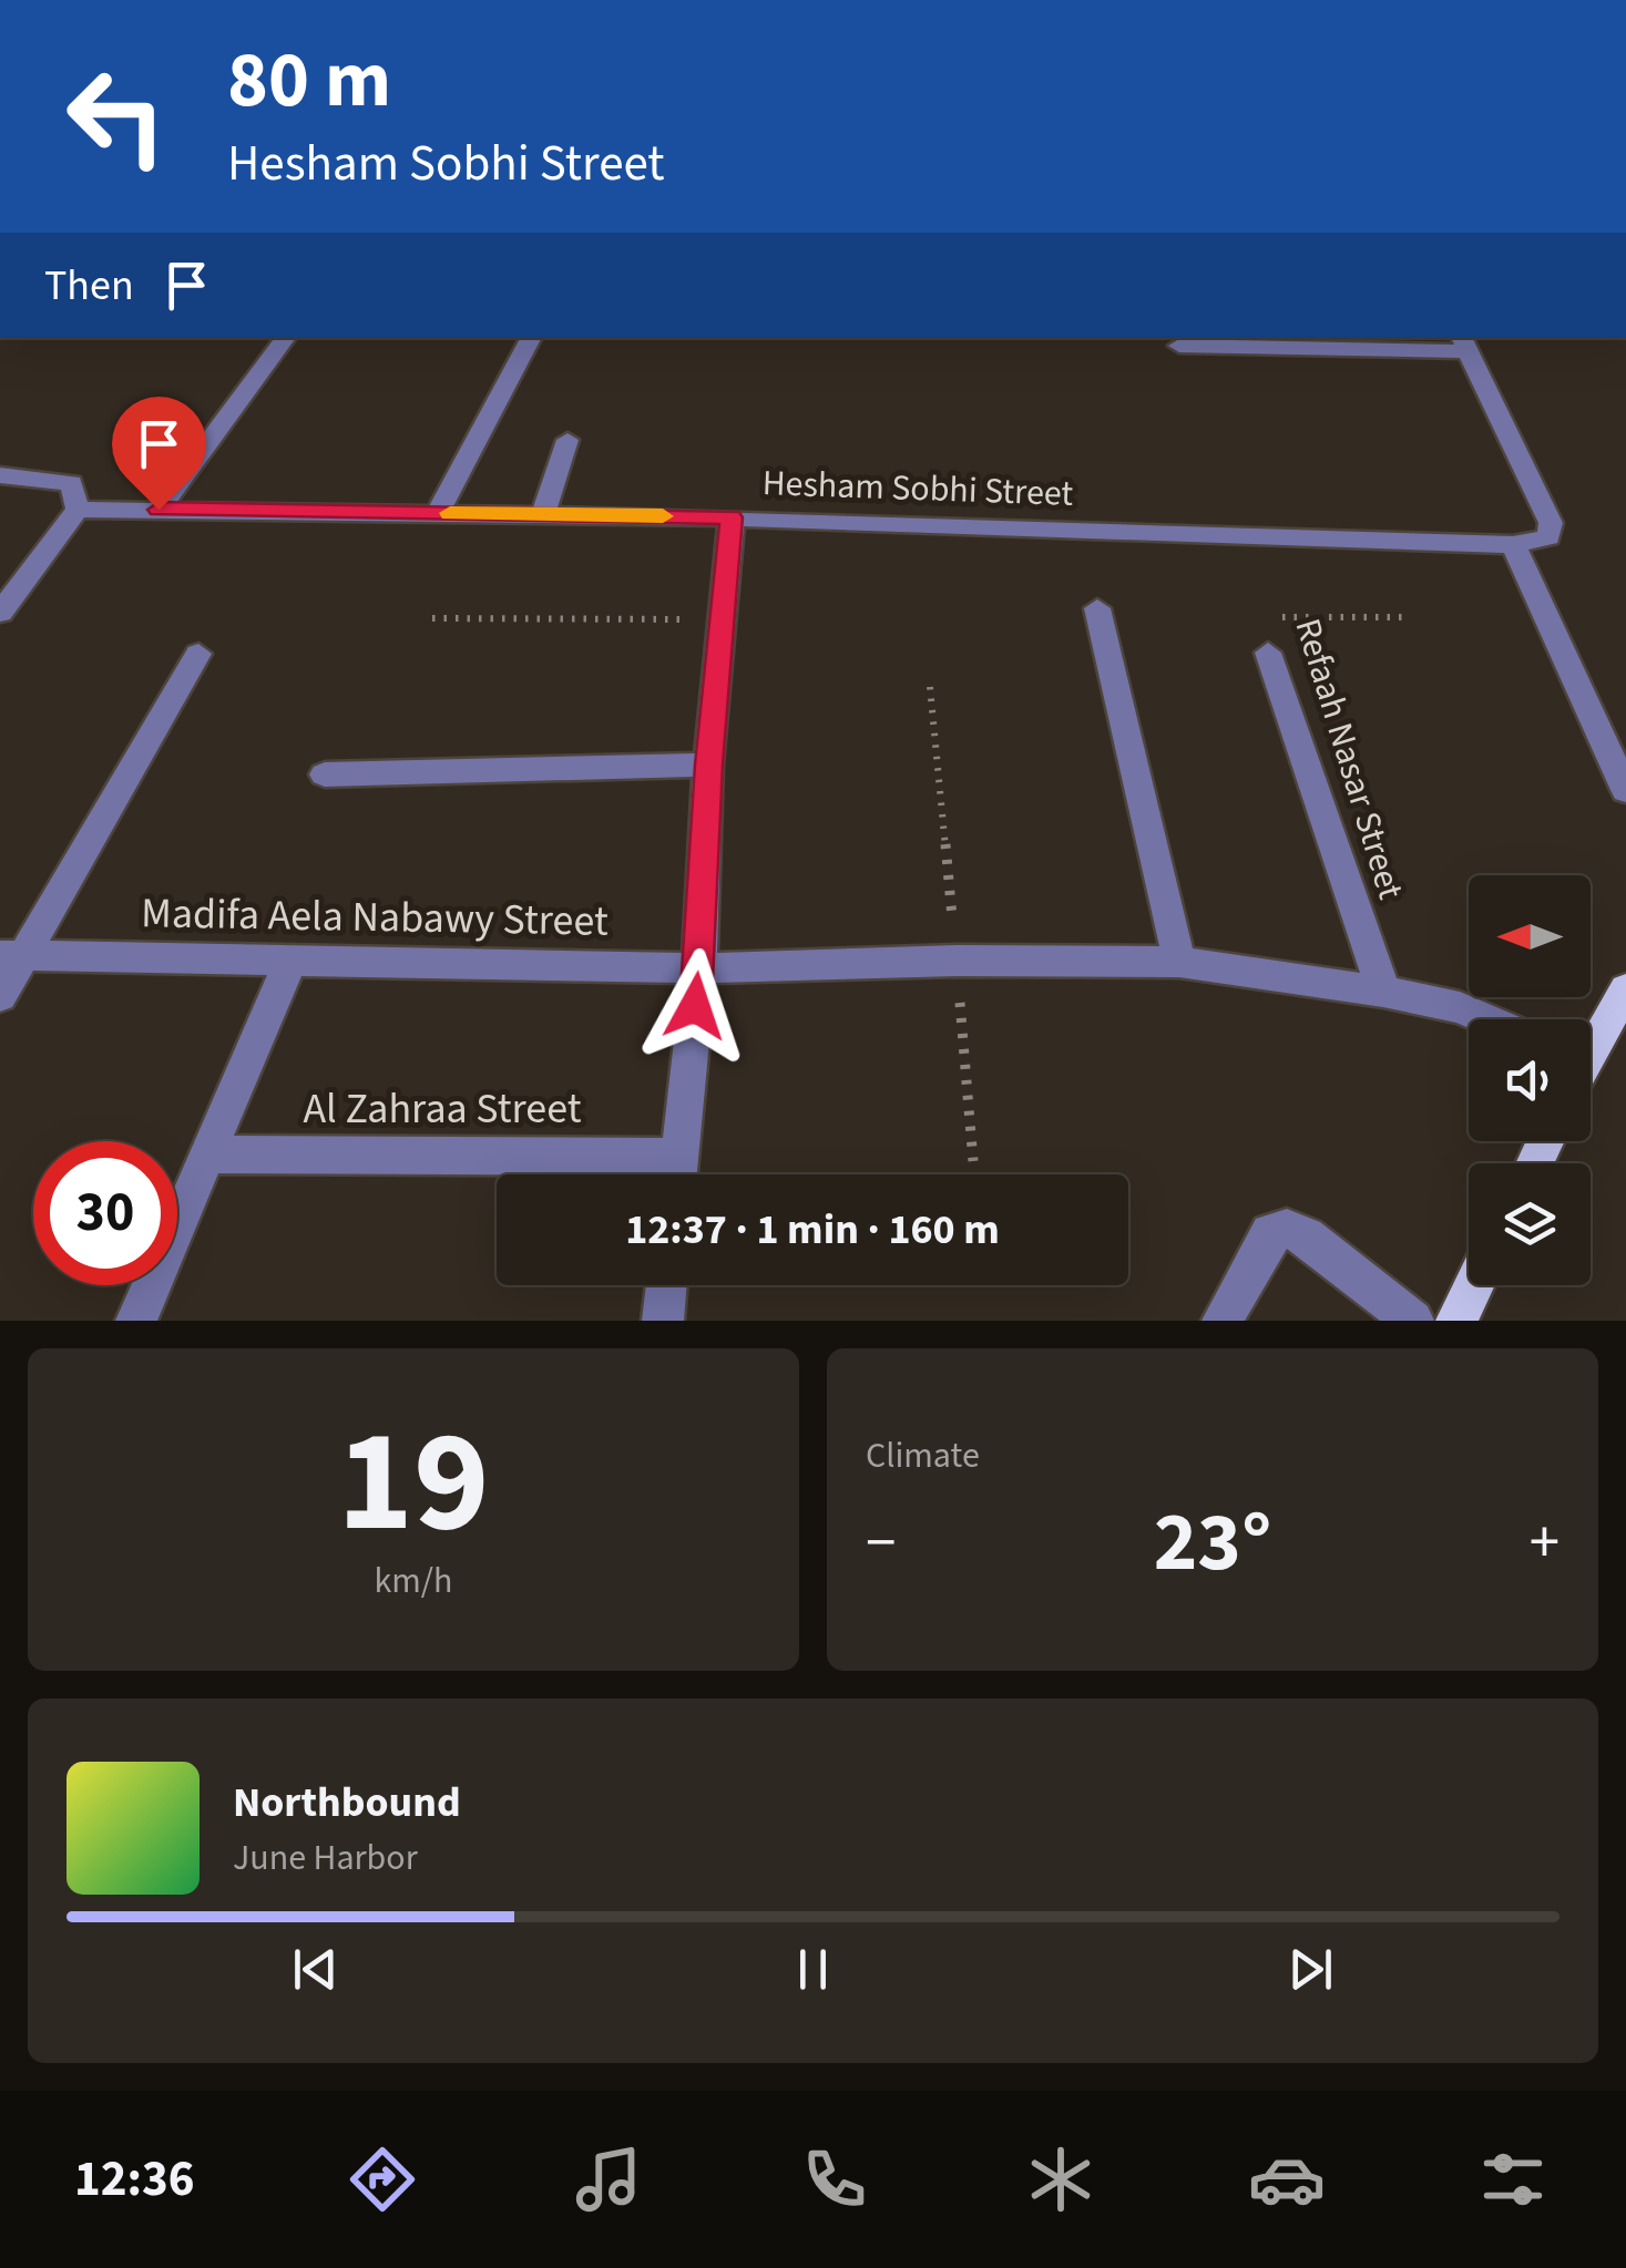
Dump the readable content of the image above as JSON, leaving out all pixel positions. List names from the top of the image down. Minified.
{"streets":{"street":["Hesham Sobhi Street","Refaah Nasar Street","Madifa Aela Nabawy Street","Al Zahraa Street"]},"crossings":[["Refaah Nasar Street","Madifa Aela Nabawy Street"]],"north":"left","page":{"turn":["80 m","Hesham Sobhi Street"],"then":"Then","limit":"30","trip":"12:37 · 1 min · 160 m","tile":[["19","km/h"],"Climate"],"heat":["−","23°","+"],"song":["Northbound","June Harbor"],"tabs":"12:36"}}
